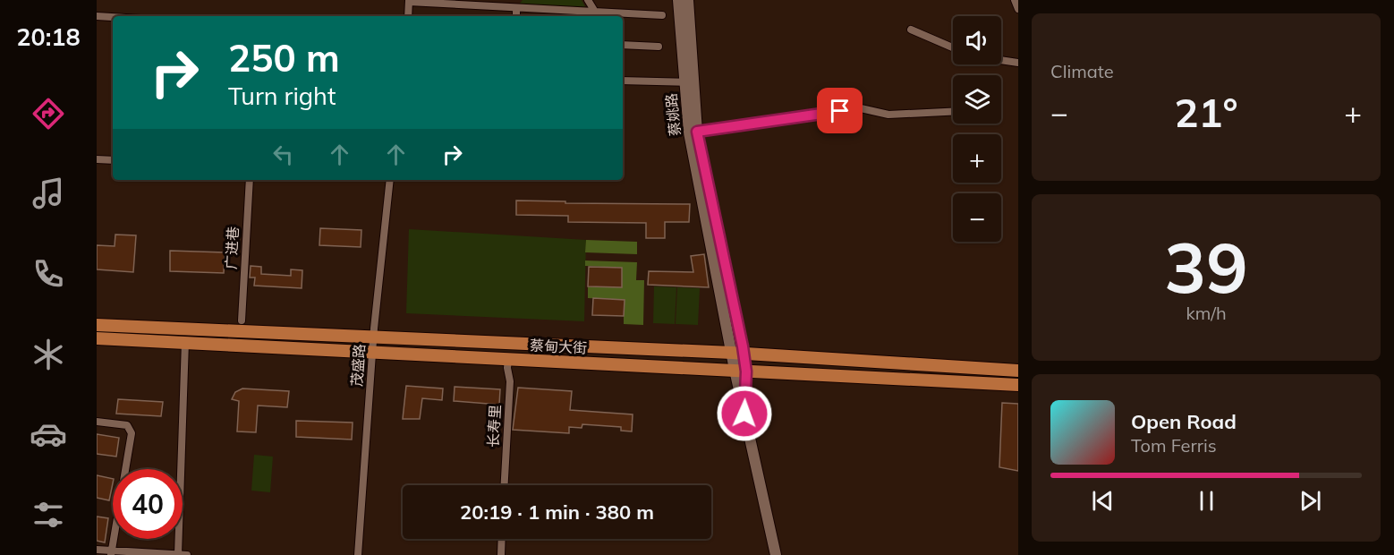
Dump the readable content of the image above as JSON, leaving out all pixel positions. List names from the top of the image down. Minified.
{"streets":{"main road":["蔡甸大街"],"street":["蔡姚路","广进巷","茂盛路","长寿里"]},"crossings":[["蔡姚路","蔡甸大街"],["蔡甸大街","茂盛路"],["蔡甸大街","长寿里"]],"page":{"tabs":"20:18","tile":["Climate",["39","km/h"]],"map_buttons":["+","−"],"turn":["250 m","Turn right"],"heat":["−","21°","+"],"song":["Open Road","Tom Ferris"],"limit":"40","trip":"20:19 · 1 min · 380 m"}}
